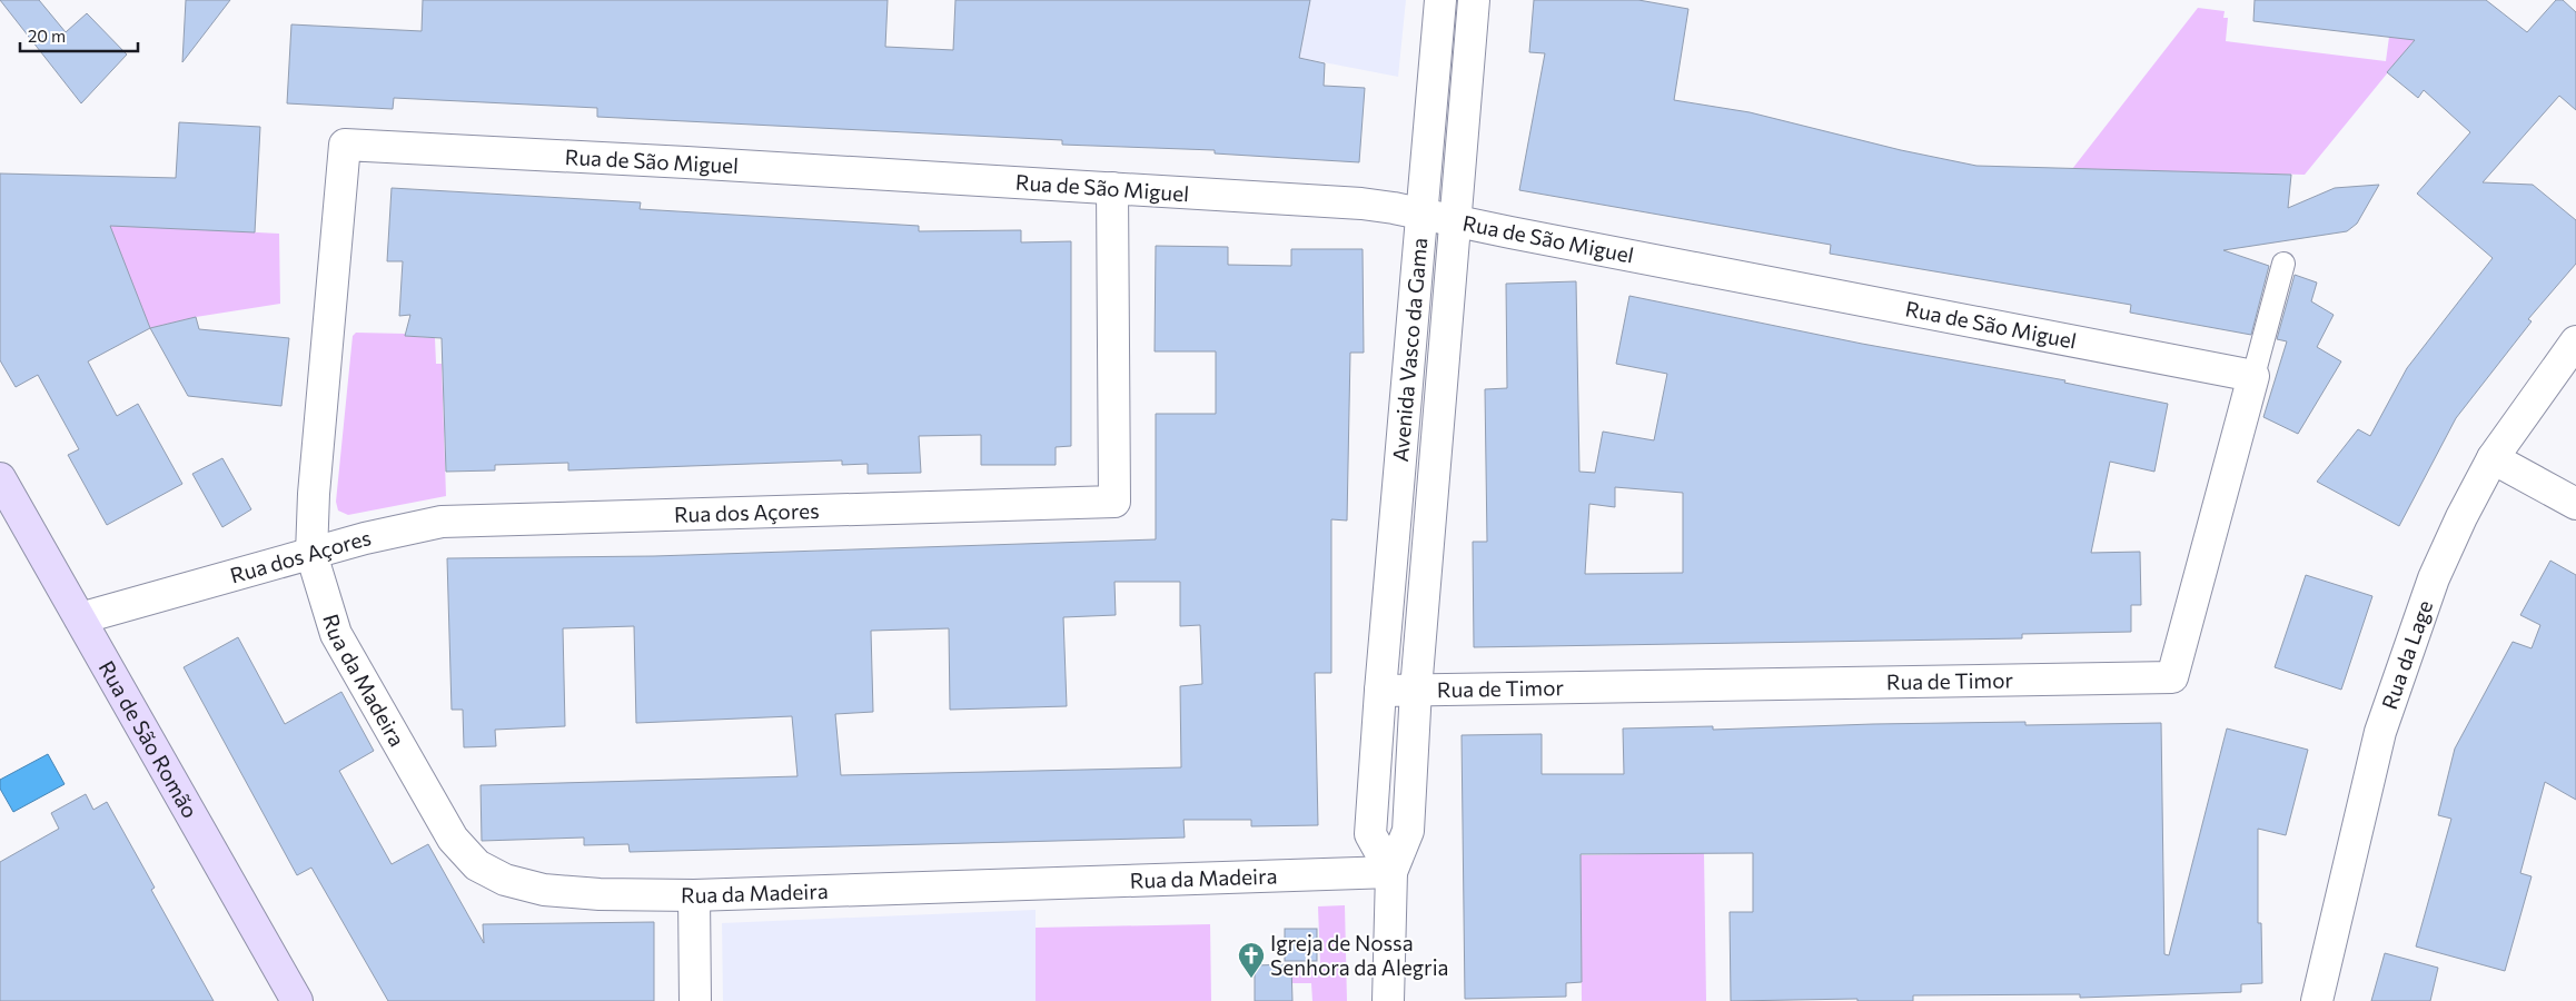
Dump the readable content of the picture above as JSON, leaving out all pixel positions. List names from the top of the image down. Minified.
{"streets":{"main road":["Rua de São Romão"],"street":["Rua de São Miguel","Avenida Vasco da Gama","Rua dos Açores","Rua da Lage","Rua da Madeira","Rua de Timor"]},"crossings":[["Rua de São Miguel","Avenida Vasco da Gama"],["Rua de São Miguel","Rua dos Açores"],["Rua de São Miguel","Rua da Madeira"],["Rua de São Miguel","Rua de Timor"],["Avenida Vasco da Gama","Rua da Madeira"],["Avenida Vasco da Gama","Rua de Timor"],["Rua dos Açores","Rua da Madeira"],["Rua dos Açores","Rua de São Romão"]],"places":{"church":["Igreja de Nossa Senhora da Alegria"]},"scale_bar":"20 m"}
